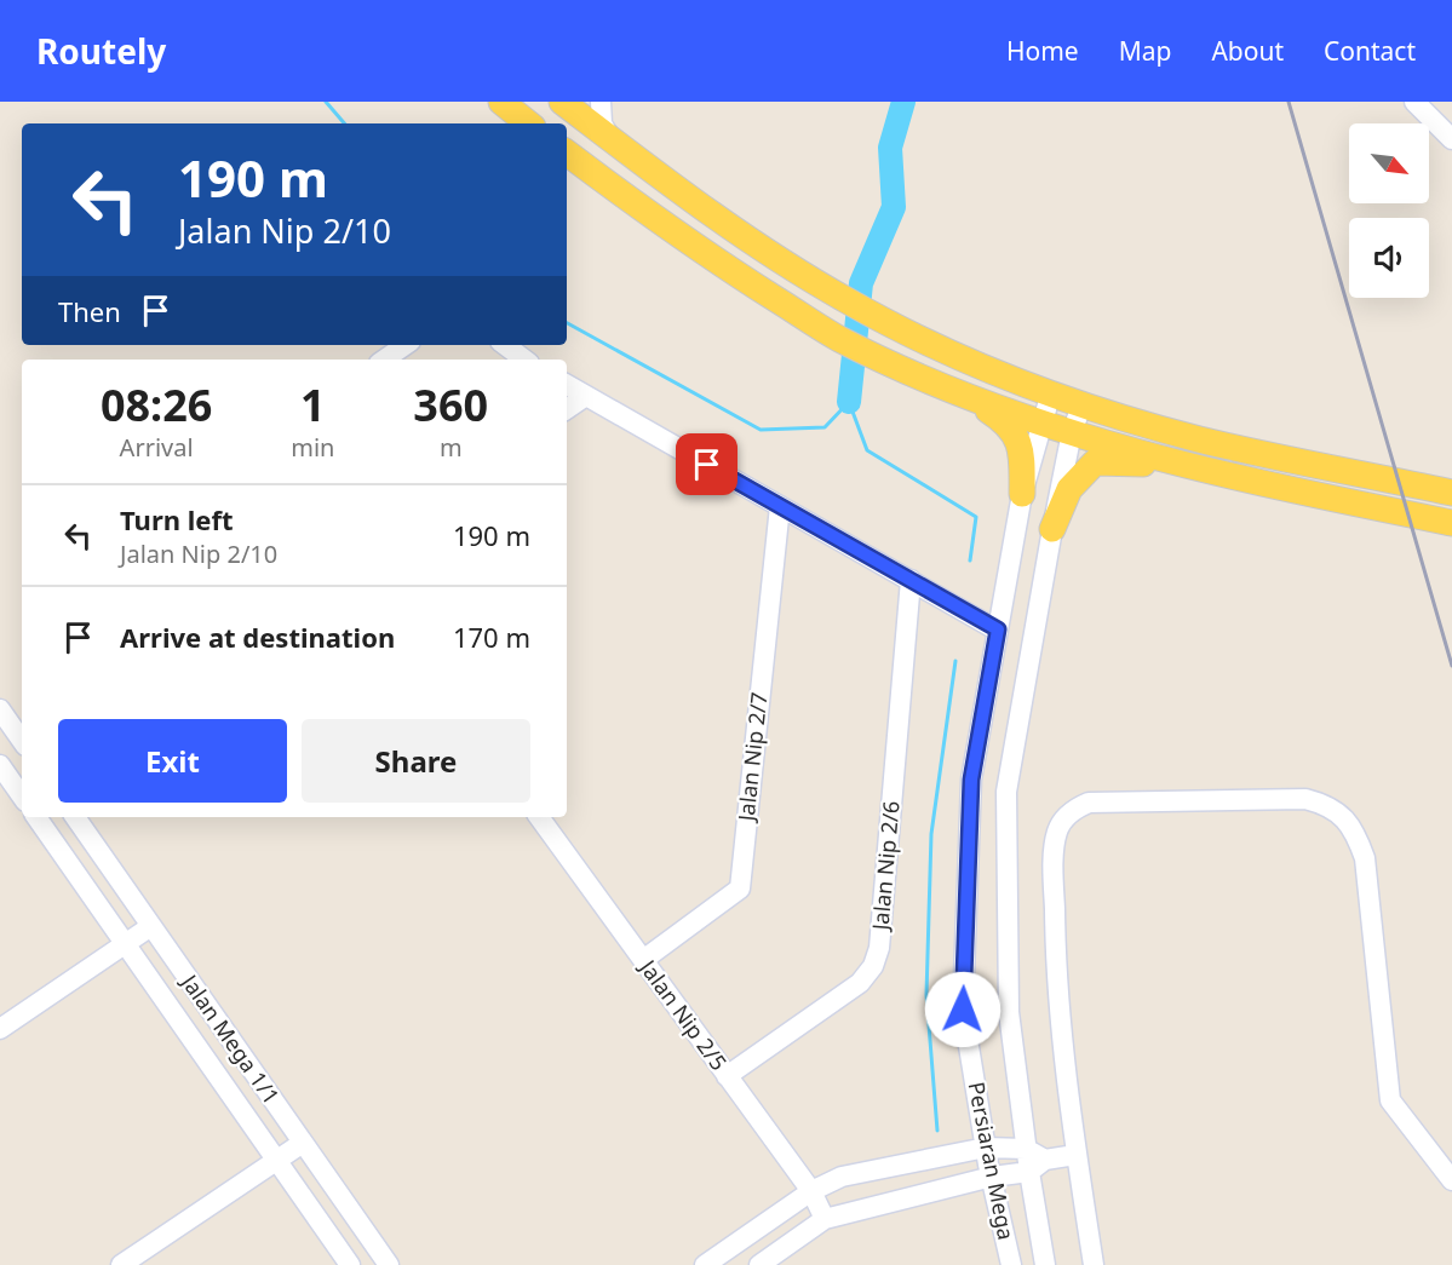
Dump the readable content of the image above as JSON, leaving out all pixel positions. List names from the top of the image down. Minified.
{"streets":{"street":["Jalan Nip 2/7","Jalan Nip 2/6","Jalan Nip 2/5","Jalan Mega 1/1","Persiaran Mega"]},"crossings":[["Jalan Nip 2/7","Jalan Nip 2/5"],["Jalan Nip 2/6","Jalan Nip 2/5"]],"north":"bottom right","page":{"header":"Routely","nav":["Home","Map","About","Contact"],"turn":["190 m","Jalan Nip 2/10"],"then":"Then","eta":["08:26","Arrival","1","min","360","m"],"list":[{"name":"Turn left","note":"Jalan Nip 2/10","value":"190 m"},{"name":"Arrive at destination","value":"170 m"}],"buttons":["Exit","Share"]}}
